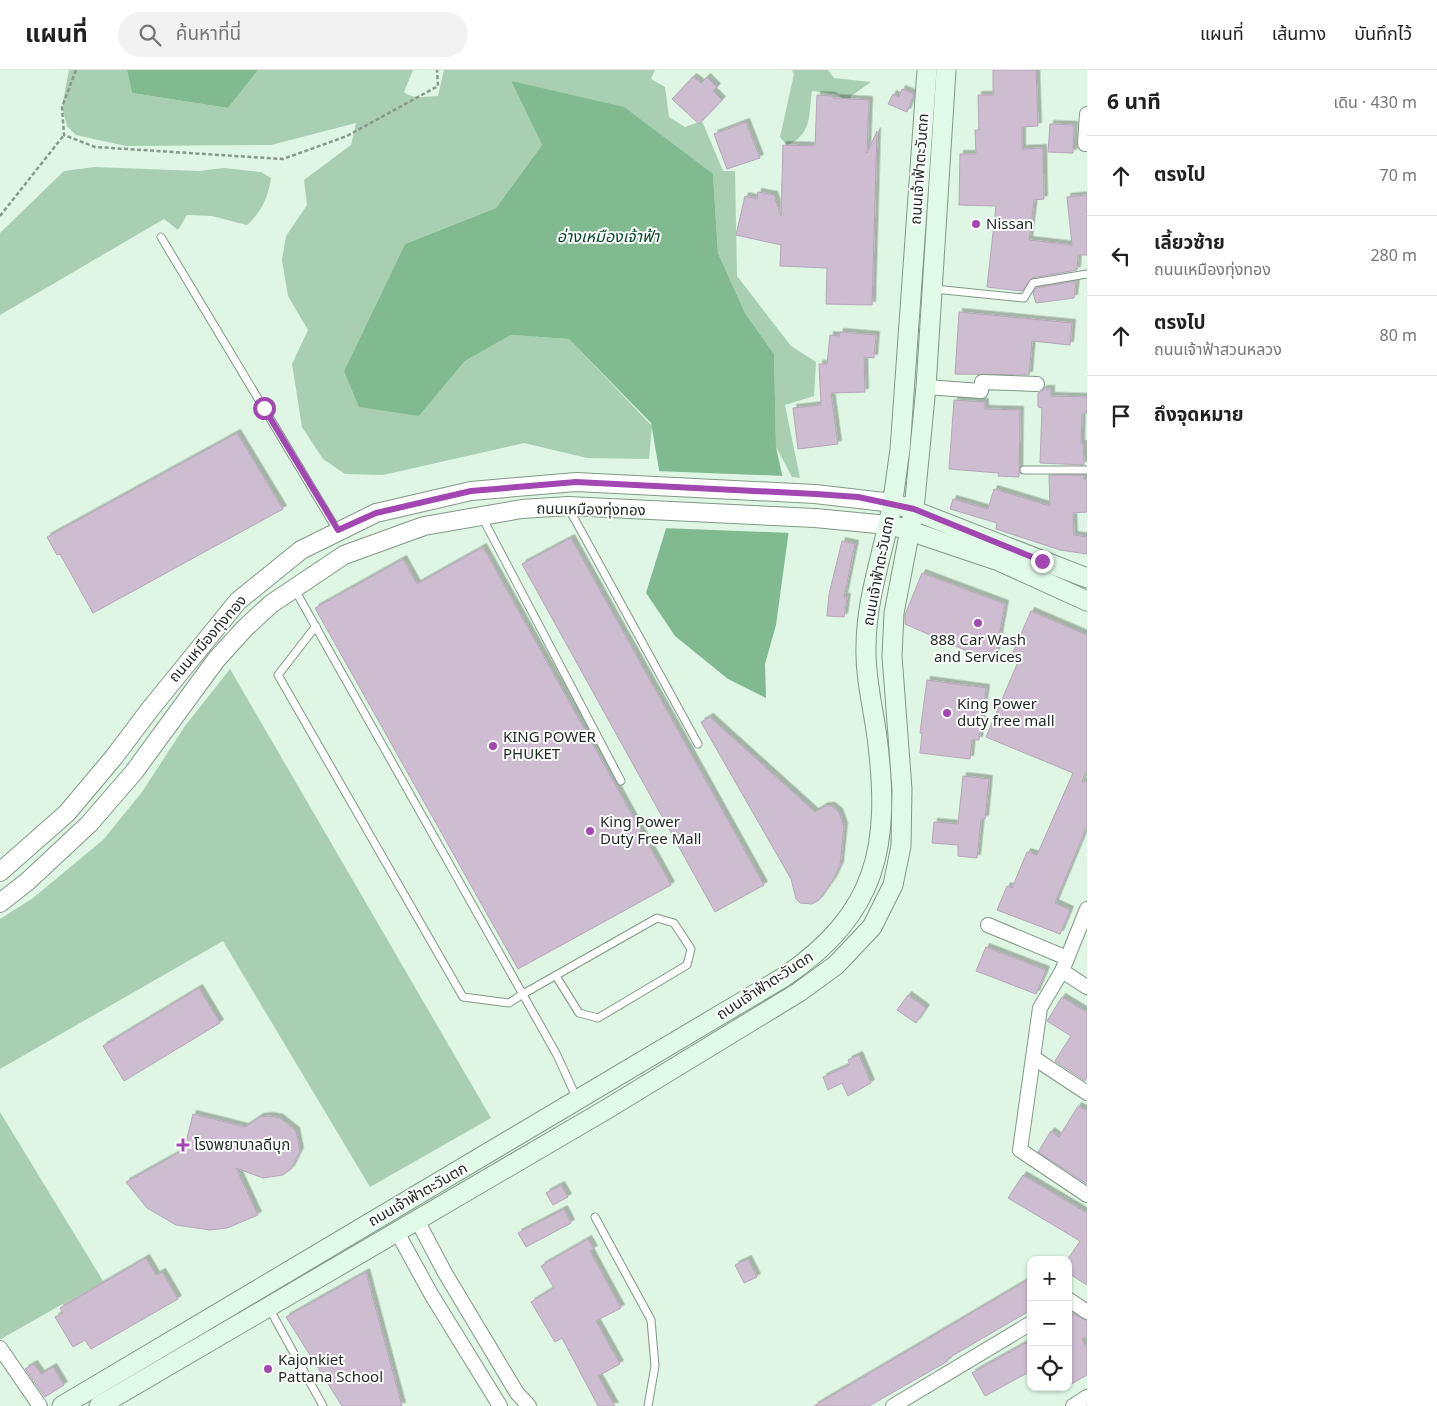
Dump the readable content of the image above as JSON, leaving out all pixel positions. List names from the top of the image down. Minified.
{"streets":{"main road":["ถนนเจ้าฟ้าตะวันตก"],"street":["ถนนเหมืองทุ่งทอง"]},"crossings":[["ถนนเจ้าฟ้าตะวันตก","ถนนเหมืองทุ่งทอง"]],"water":["อ่างเหมืองเจ้าฟ้า"],"places":{"other":["Nissan","888 Car Wash and Services","King Power duty free mall","KING POWER PHUKET","King Power Duty Free Mall","Kajonkiet Pattana School"],"health":["โรงพยาบาลดีบุก"]},"page":{"header":"แผนที่","search":"ค้นหาที่นี่","nav":["แผนที่","เส้นทาง","บันทึกไว้"],"heading":["6 นาที","เดิน · 430 m"],"list":[["ตรงไป","70 m"],["เลี้ยวซ้าย","ถนนเหมืองทุ่งทอง","280 m"],["ตรงไป","ถนนเจ้าฟ้าสวนหลวง","80 m"],"ถึงจุดหมาย"],"map_buttons":["+","−"]}}
